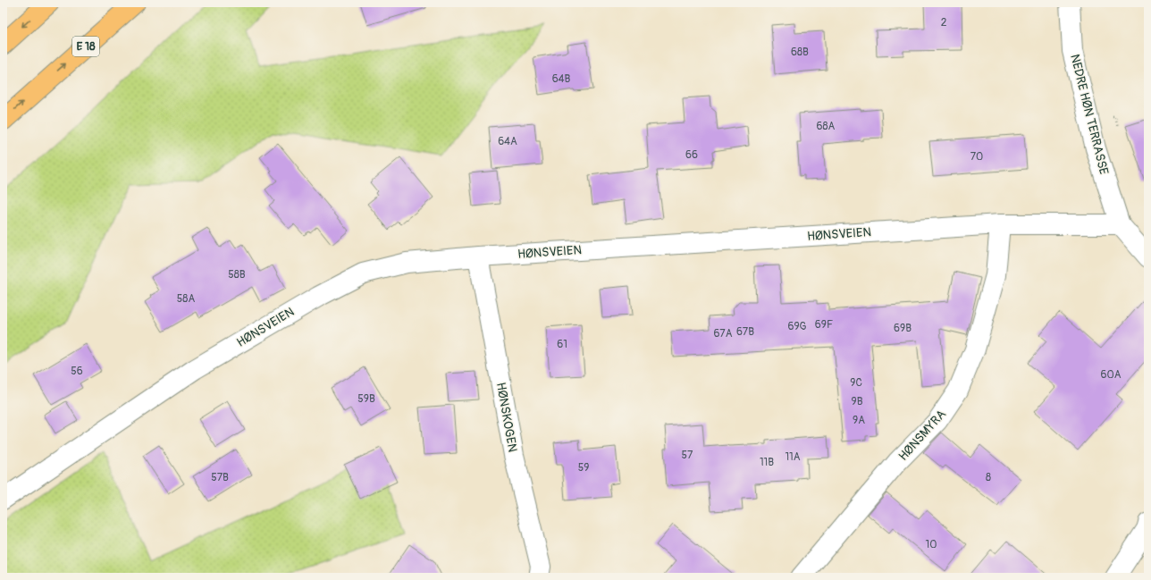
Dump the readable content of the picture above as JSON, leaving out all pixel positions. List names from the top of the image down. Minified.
{"streets":{"highway":["E 18"],"street":["NEDRE HØN TERRASSE","HØNSVEIEN","HØNSKOGEN","HØNSMYRA"]},"crossings":[["NEDRE HØN TERRASSE","HØNSVEIEN"],["HØNSVEIEN","HØNSKOGEN"],["HØNSVEIEN","HØNSMYRA"]],"house_numbers":["2","68B","64B","68A","64A","66","70","58B","58A","69F","69G","69B","67B","67A","61","56","60A","9C","59B","9B","9A","57","11A","11B","59","57B","8","10"]}
